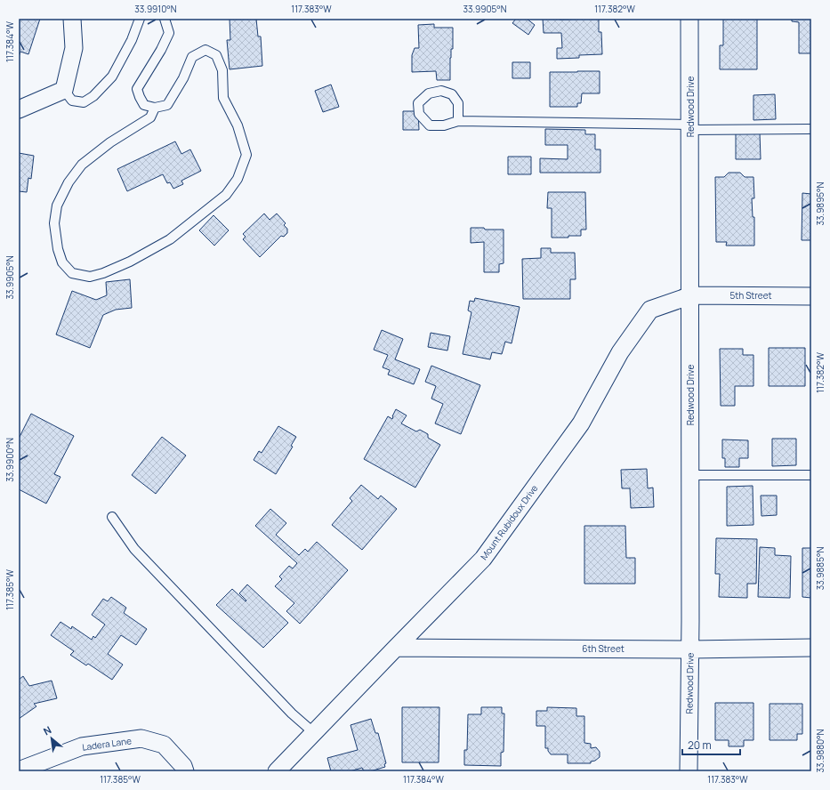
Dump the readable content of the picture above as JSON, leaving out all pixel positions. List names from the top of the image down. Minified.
{"streets":{"street":["Redwood Drive","5th Street","Mount Rubidoux Drive","6th Street","Ladera Lane"]},"crossings":[["Redwood Drive","5th Street"],["Redwood Drive","Mount Rubidoux Drive"],["Redwood Drive","6th Street"],["5th Street","Mount Rubidoux Drive"],["Mount Rubidoux Drive","6th Street"]],"scale_bar":"20 m","north":"top left","coordinates":["33.9910°N","117.383°W","33.9905°N","117.382°W","117.384°W","33.9895°N","33.9900°N","33.9885°N","117.385°W","33.9880°N"]}
